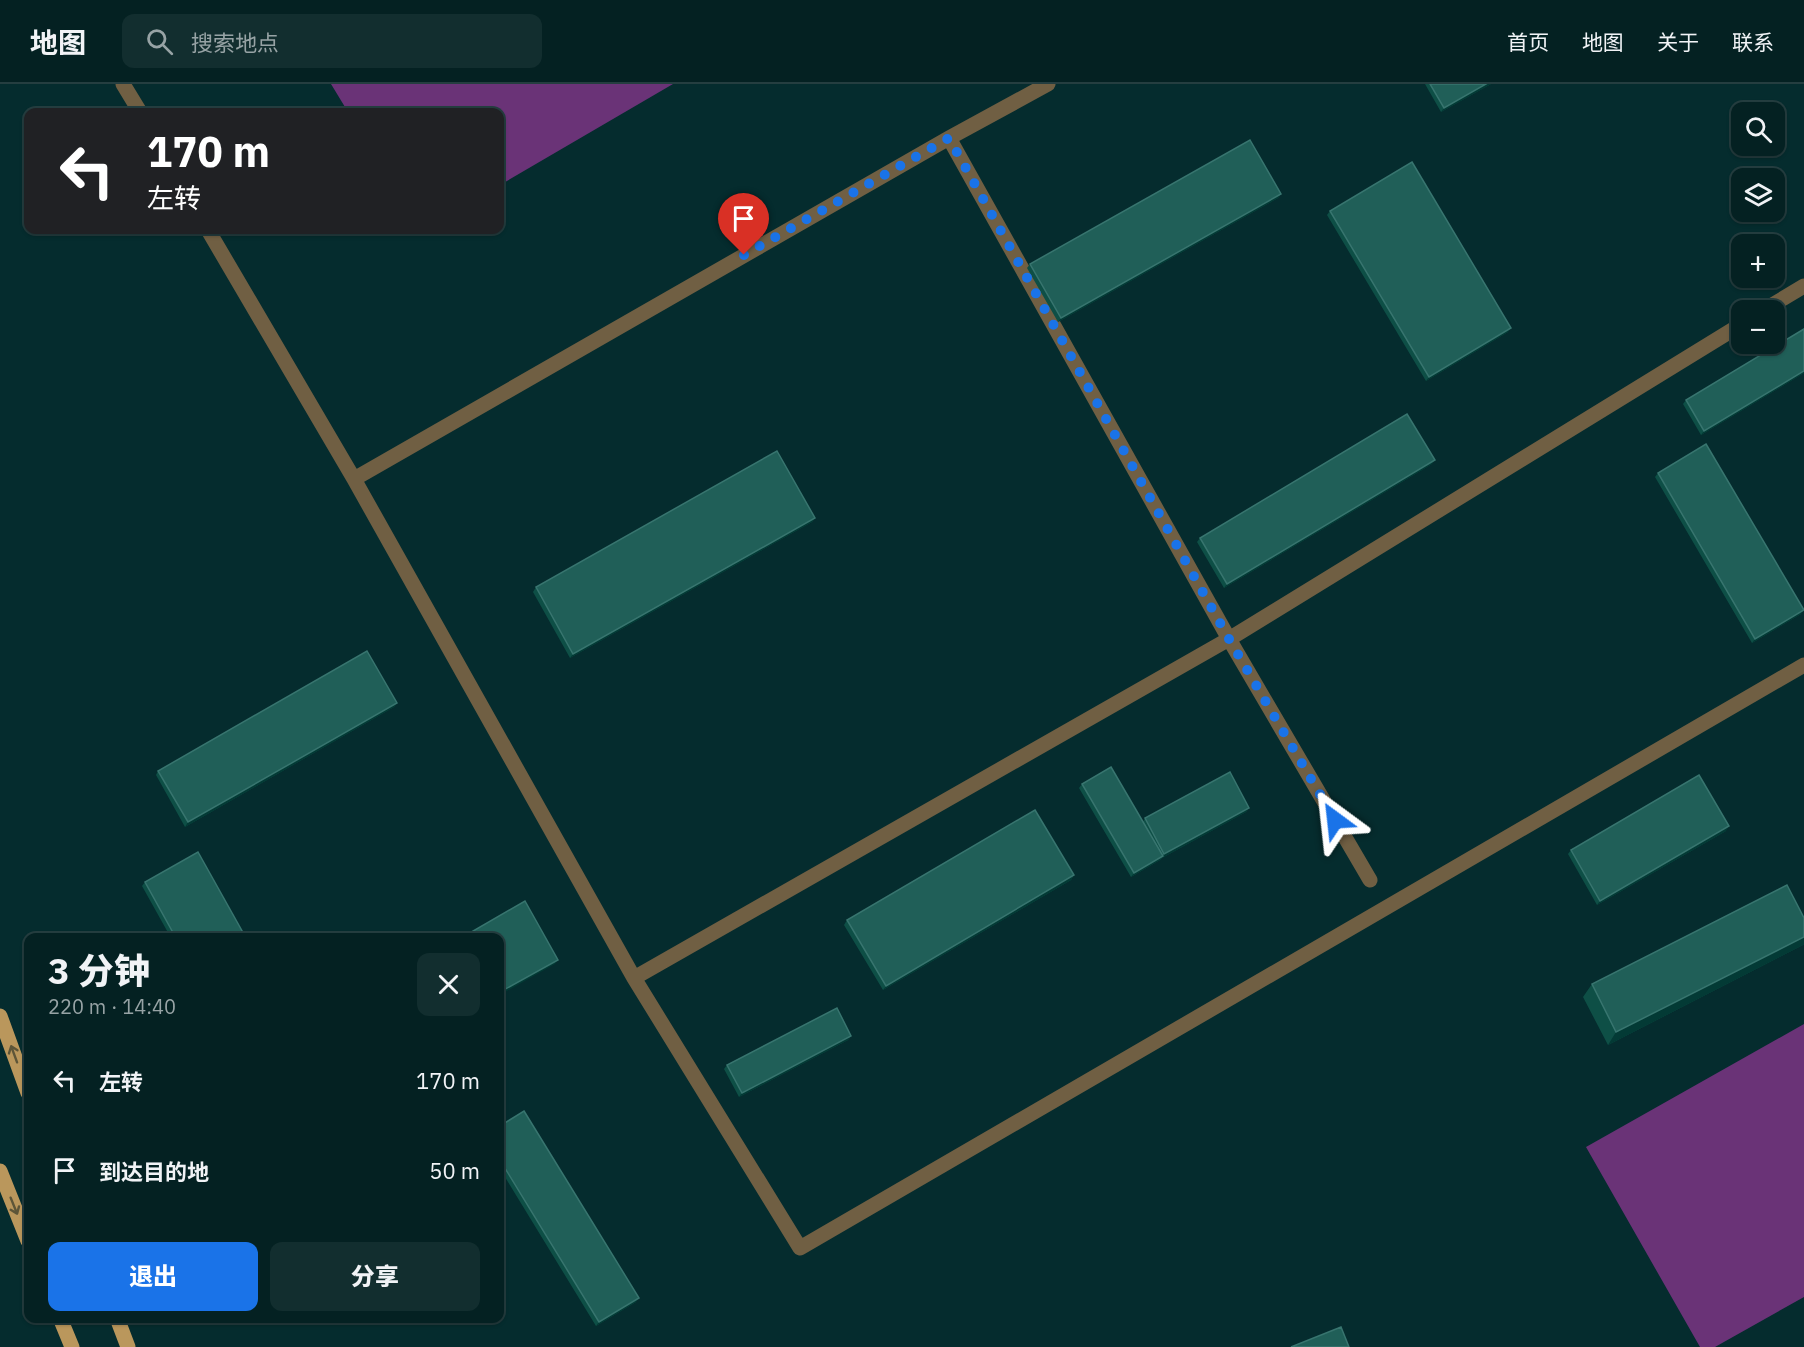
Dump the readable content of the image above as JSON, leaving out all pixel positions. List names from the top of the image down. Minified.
{"page":{"header":"地图","search":"搜索地点","nav":["首页","地图","关于","联系"],"map_buttons":["+","−"],"turn":["170 m","左转"],"heading":["3 分钟","220 m · 14:40"],"list":[{"name":"左转","value":"170 m"},{"name":"到达目的地","value":"50 m"}],"buttons":["退出","分享"]}}
